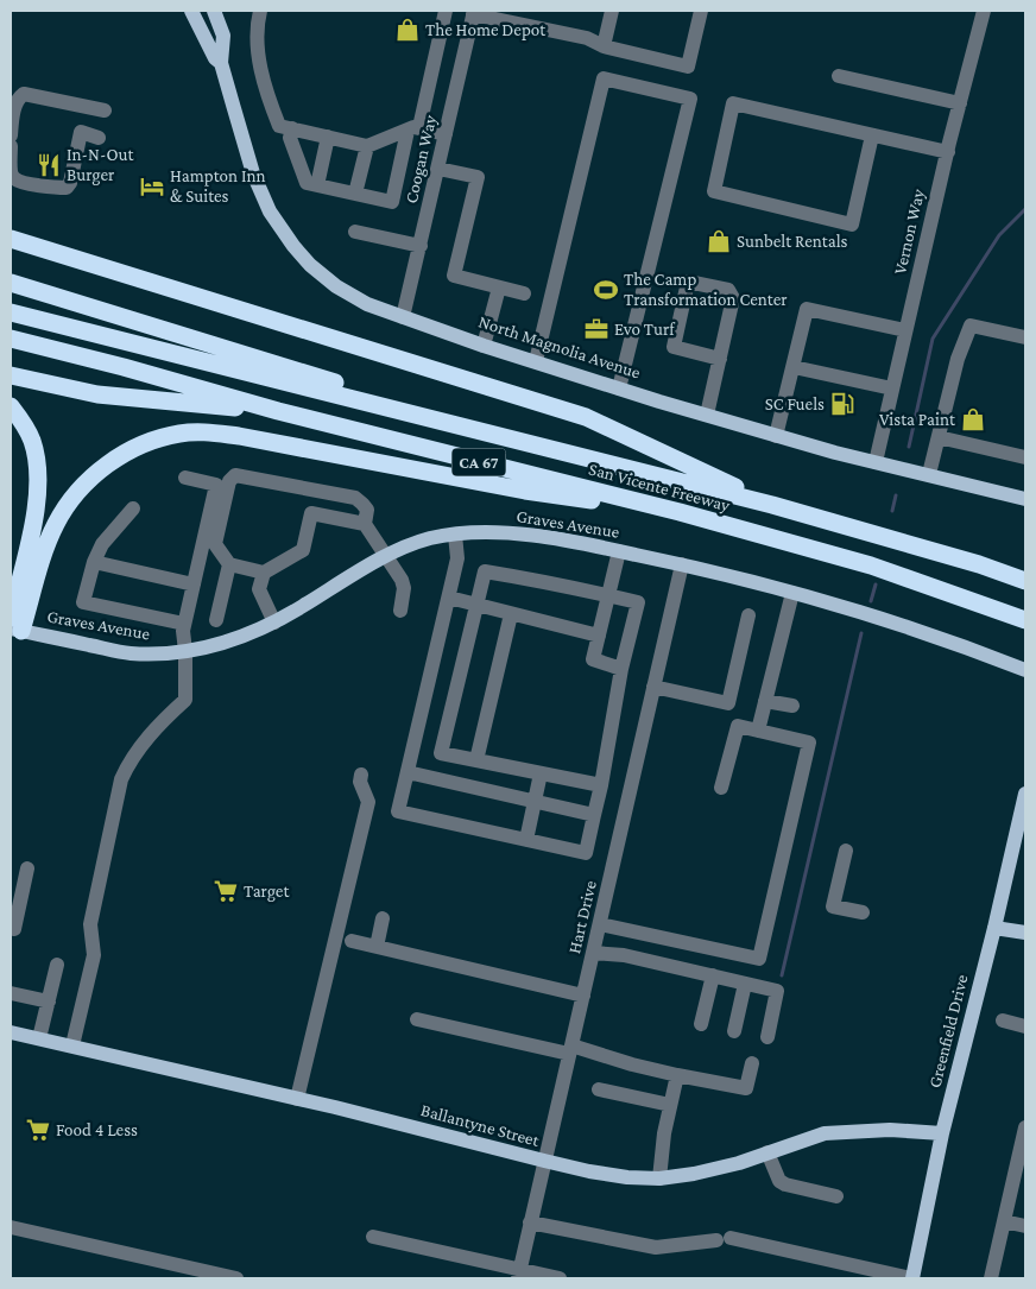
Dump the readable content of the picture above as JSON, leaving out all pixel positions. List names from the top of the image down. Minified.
{"streets":{"highway":["CA 67","San Vicente Freeway"],"main road":["North Magnolia Avenue","Graves Avenue","Greenfield Drive","Ballantyne Street"],"street":["Coogan Way","Vernon Way","Hart Drive"]},"crossings":[["Coogan Way","North Magnolia Avenue"],["Vernon Way","North Magnolia Avenue"],["Graves Avenue","Hart Drive"],["Hart Drive","Ballantyne Street"],["Greenfield Drive","Ballantyne Street"]],"places":{"shop":["The Home Depot","Sunbelt Rentals","Vista Paint"],"restaurant":["In-N-Out Burger"],"hotel":["Hampton Inn & Suites"],"sports":["The Camp Transformation Center"],"office":["Evo Turf"],"fuel station":["SC Fuels"],"supermarket":["Target","Food 4 Less"]}}
